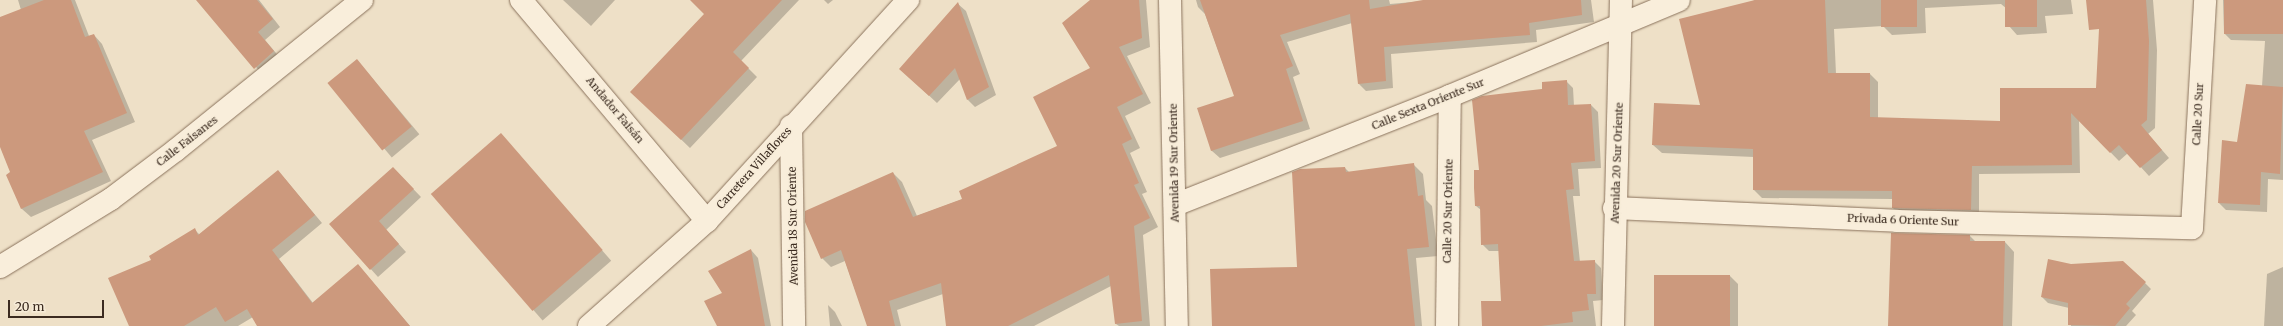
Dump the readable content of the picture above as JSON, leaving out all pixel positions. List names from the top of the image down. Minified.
{"streets":{"street":["Calle Sexta Oriente Sur","Andador Faisán","Calle 20 Sur","Calle Faisanes","Avenida 19 Sur Oriente","Avenida 20 Sur Oriente","Carretera Villaflores","Calle 20 Sur Oriente","Privada 6 Oriente Sur","Avenida 18 Sur Oriente"]},"crossings":[["Calle Sexta Oriente Sur","Avenida 19 Sur Oriente"],["Calle Sexta Oriente Sur","Avenida 20 Sur Oriente"],["Calle Sexta Oriente Sur","Calle 20 Sur Oriente"],["Andador Faisán","Carretera Villaflores"],["Calle 20 Sur","Privada 6 Oriente Sur"],["Avenida 20 Sur Oriente","Privada 6 Oriente Sur"],["Carretera Villaflores","Avenida 18 Sur Oriente"]],"scale_bar":"20 m"}
